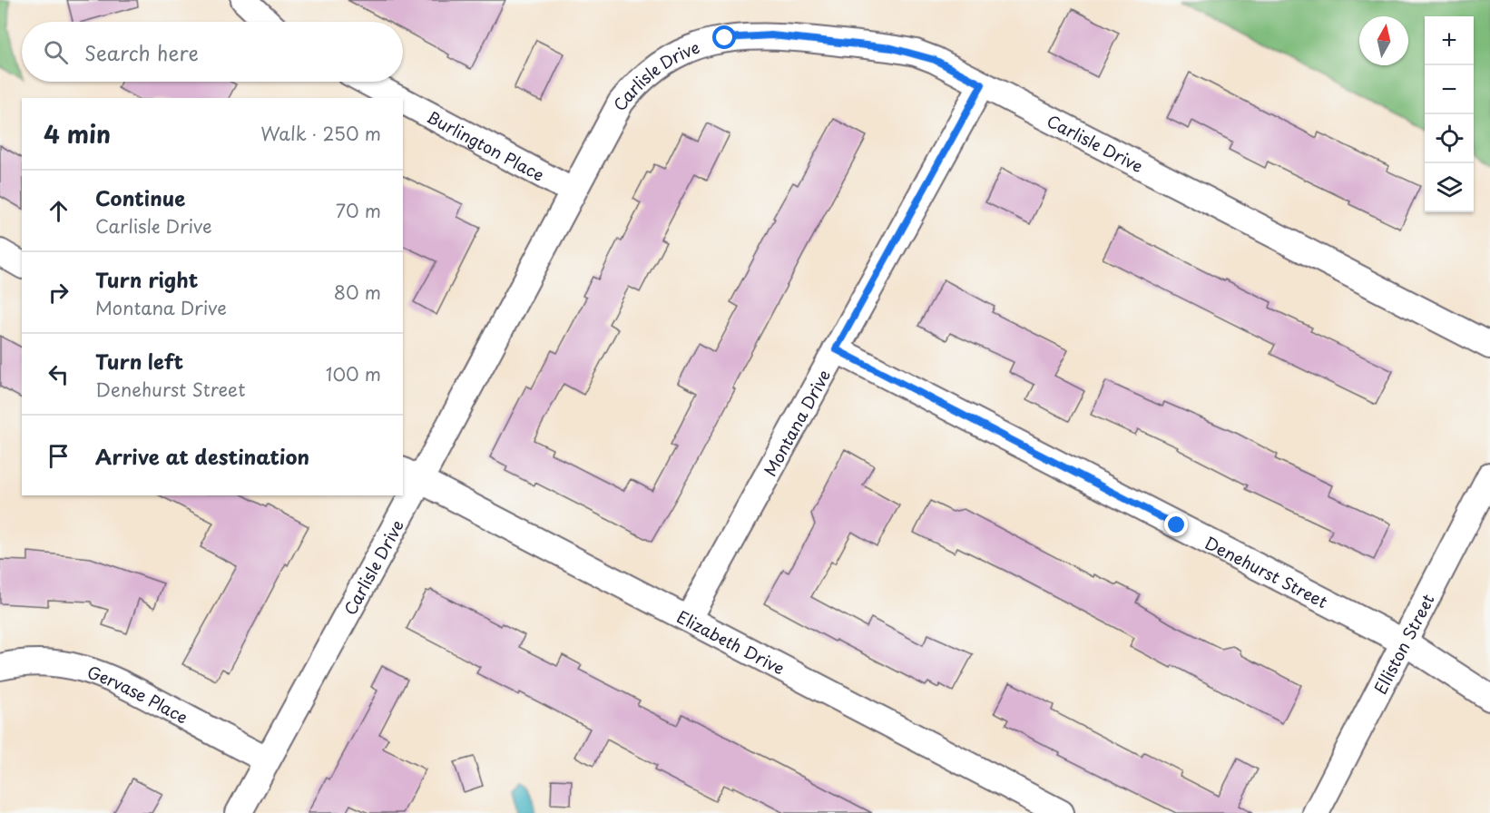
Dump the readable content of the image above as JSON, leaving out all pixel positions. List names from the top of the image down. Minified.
{"streets":{"street":["Carlisle Drive","Burlington Place","Montana Drive","Denehurst Street","Elizabeth Drive","Elliston Street","Gervase Place"]},"crossings":[["Carlisle Drive","Burlington Place"],["Carlisle Drive","Montana Drive"],["Carlisle Drive","Elizabeth Drive"],["Carlisle Drive","Gervase Place"],["Montana Drive","Denehurst Street"],["Montana Drive","Elizabeth Drive"],["Denehurst Street","Elliston Street"]],"north":"top","page":{"map_buttons":["+","−"],"search":"Search here","heading":["4 min","Walk · 250 m"],"list":[["Continue","Carlisle Drive","70 m"],["Turn right","Montana Drive","80 m"],["Turn left","Denehurst Street","100 m"],"Arrive at destination"]}}
